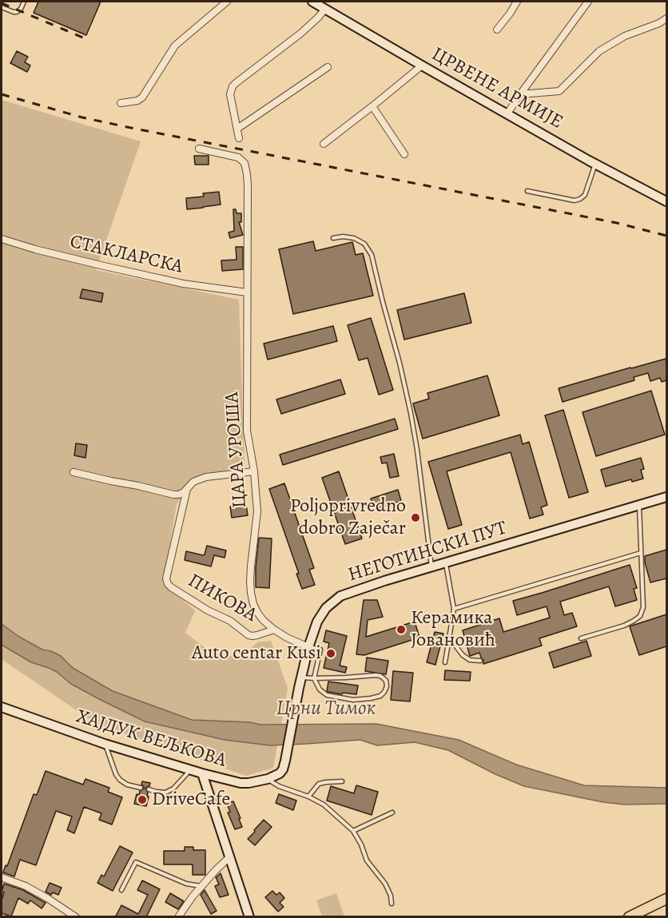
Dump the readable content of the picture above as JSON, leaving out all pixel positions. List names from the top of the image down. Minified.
{"streets":{"street":["ЦРВЕНЕ АРМИЈЕ","СТАКЛАРСКА","ЦАРА УРОША","НЕГОТИНСКИ ПУТ","ПИКОВА","ХАЈДУК ВЕЉКОВА"]},"crossings":[["СТАКЛАРСКА","ЦАРА УРОША"],["ЦАРА УРОША","НЕГОТИНСКИ ПУТ"],["ЦАРА УРОША","ПИКОВА"],["НЕГОТИНСКИ ПУТ","ХАЈДУК ВЕЉКОВА"]],"water":["Црни Тимок"],"places":["Poljoprivredno dobro Zaječar","Керамика Јовановић","Auto centar Kusi","DriveCafe"]}
